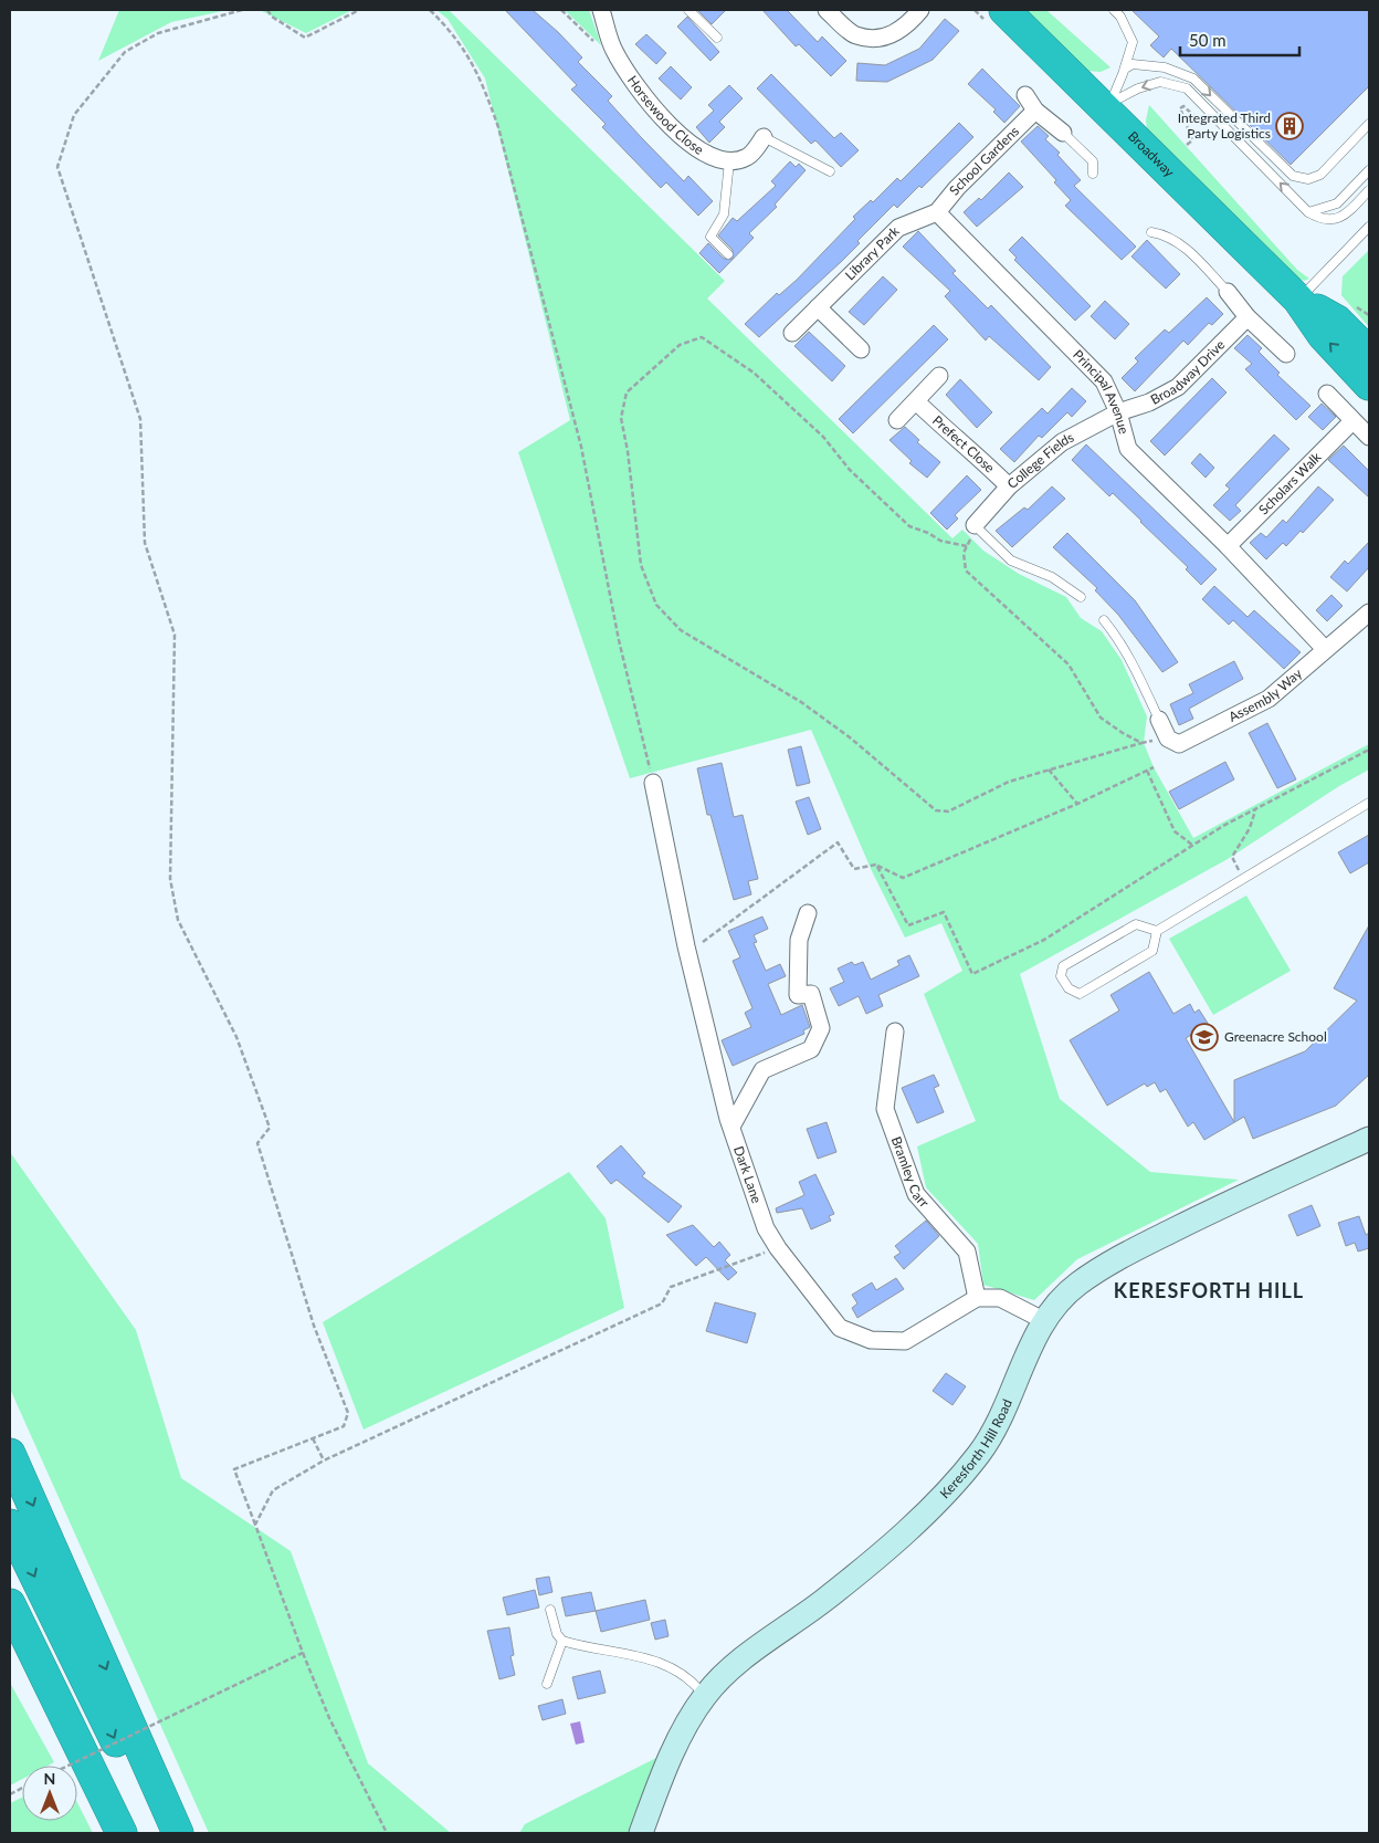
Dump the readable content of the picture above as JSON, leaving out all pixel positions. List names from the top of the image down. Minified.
{"streets":{"highway":["Broadway"],"main road":["Keresforth Hill Road"],"street":["Horsewood Close","School Gardens","Library Park","Broadway Drive","Principal Avenue","Prefect Close","College Fields","Scholars Walk","Assembly Way","Bramley Carr","Dark Lane"]},"crossings":[["School Gardens","Library Park"],["School Gardens","Principal Avenue"],["Library Park","Principal Avenue"],["Broadway Drive","Principal Avenue"],["Broadway Drive","College Fields"],["Principal Avenue","College Fields"],["Principal Avenue","Scholars Walk"],["Principal Avenue","Assembly Way"],["Prefect Close","College Fields"],["Bramley Carr","Dark Lane"]],"districts":["KERESFORTH HILL"],"places":{"building":["Integrated Third Party Logistics"],"school or university":["Greenacre School"]},"scale_bar":"50 m","north":"top"}
